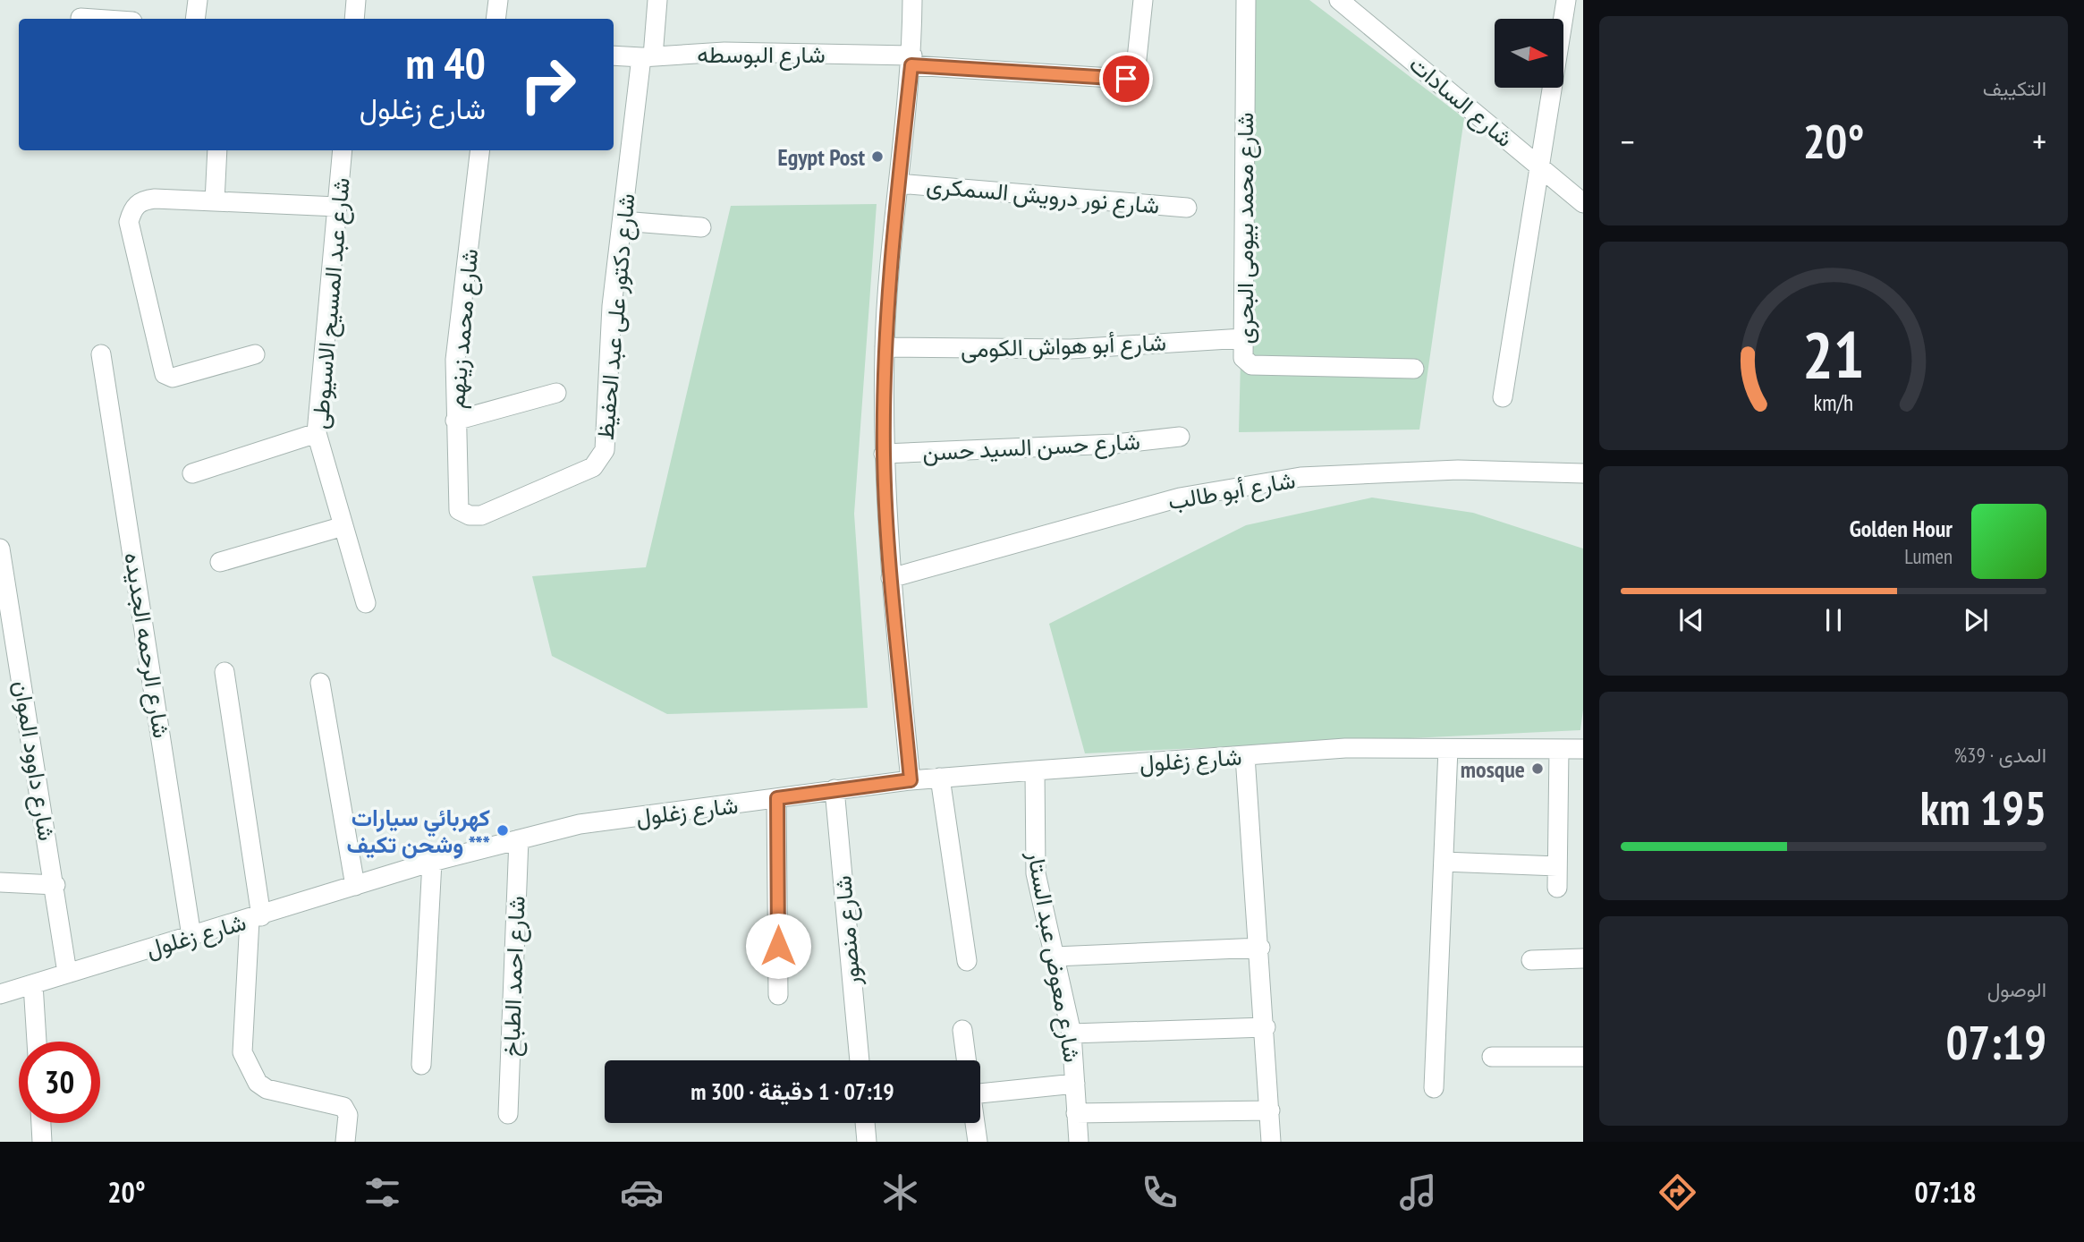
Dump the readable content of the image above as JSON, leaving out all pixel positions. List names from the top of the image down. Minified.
{"streets":{"street":["شارع البوسطه","شارع السادات","شارع نور درويش السمكرى","شارع محمد بيومى البحرى","شارع عبد المسيح الاسيوطى","شارع دكتور على عبد الحفيظ","شارع محمد زينهم","شارع أبو هواش الكومى","شارع حسن السيد حسن","شارع أبو طالب","شارع الرحمه الجديده","شارع زغلول","شارع داوود الموان","شارع منصور","شارع معوض عبد الستار","شارع احمد الطباخ"]},"crossings":[["شارع البوسطه","شارع دكتور على عبد الحفيظ"],["شارع محمد بيومى البحرى","شارع أبو هواش الكومى"],["شارع دكتور على عبد الحفيظ","شارع محمد زينهم"],["شارع الرحمه الجديده","شارع زغلول"],["شارع زغلول","شارع داوود الموان"],["شارع زغلول","شارع منصور"],["شارع زغلول","شارع معوض عبد الستار"],["شارع زغلول","شارع احمد الطباخ"]],"places":["Egypt Post","mosque","كهربائي سيارات وشحن تكيف ***"],"north":"right","page":{"tile":["التكييف",["المدى · 39%","195 km"],["الوصول","07:19"]],"turn":["40 m","شارع زغلول"],"heat":["−","20°","+"],"song":["Golden Hour","Lumen"],"limit":"30","trip":"07:19 · 1 دقيقة · 300 m","tabs":["07:18","20°"],"gauge":["21","km/h"]}}
